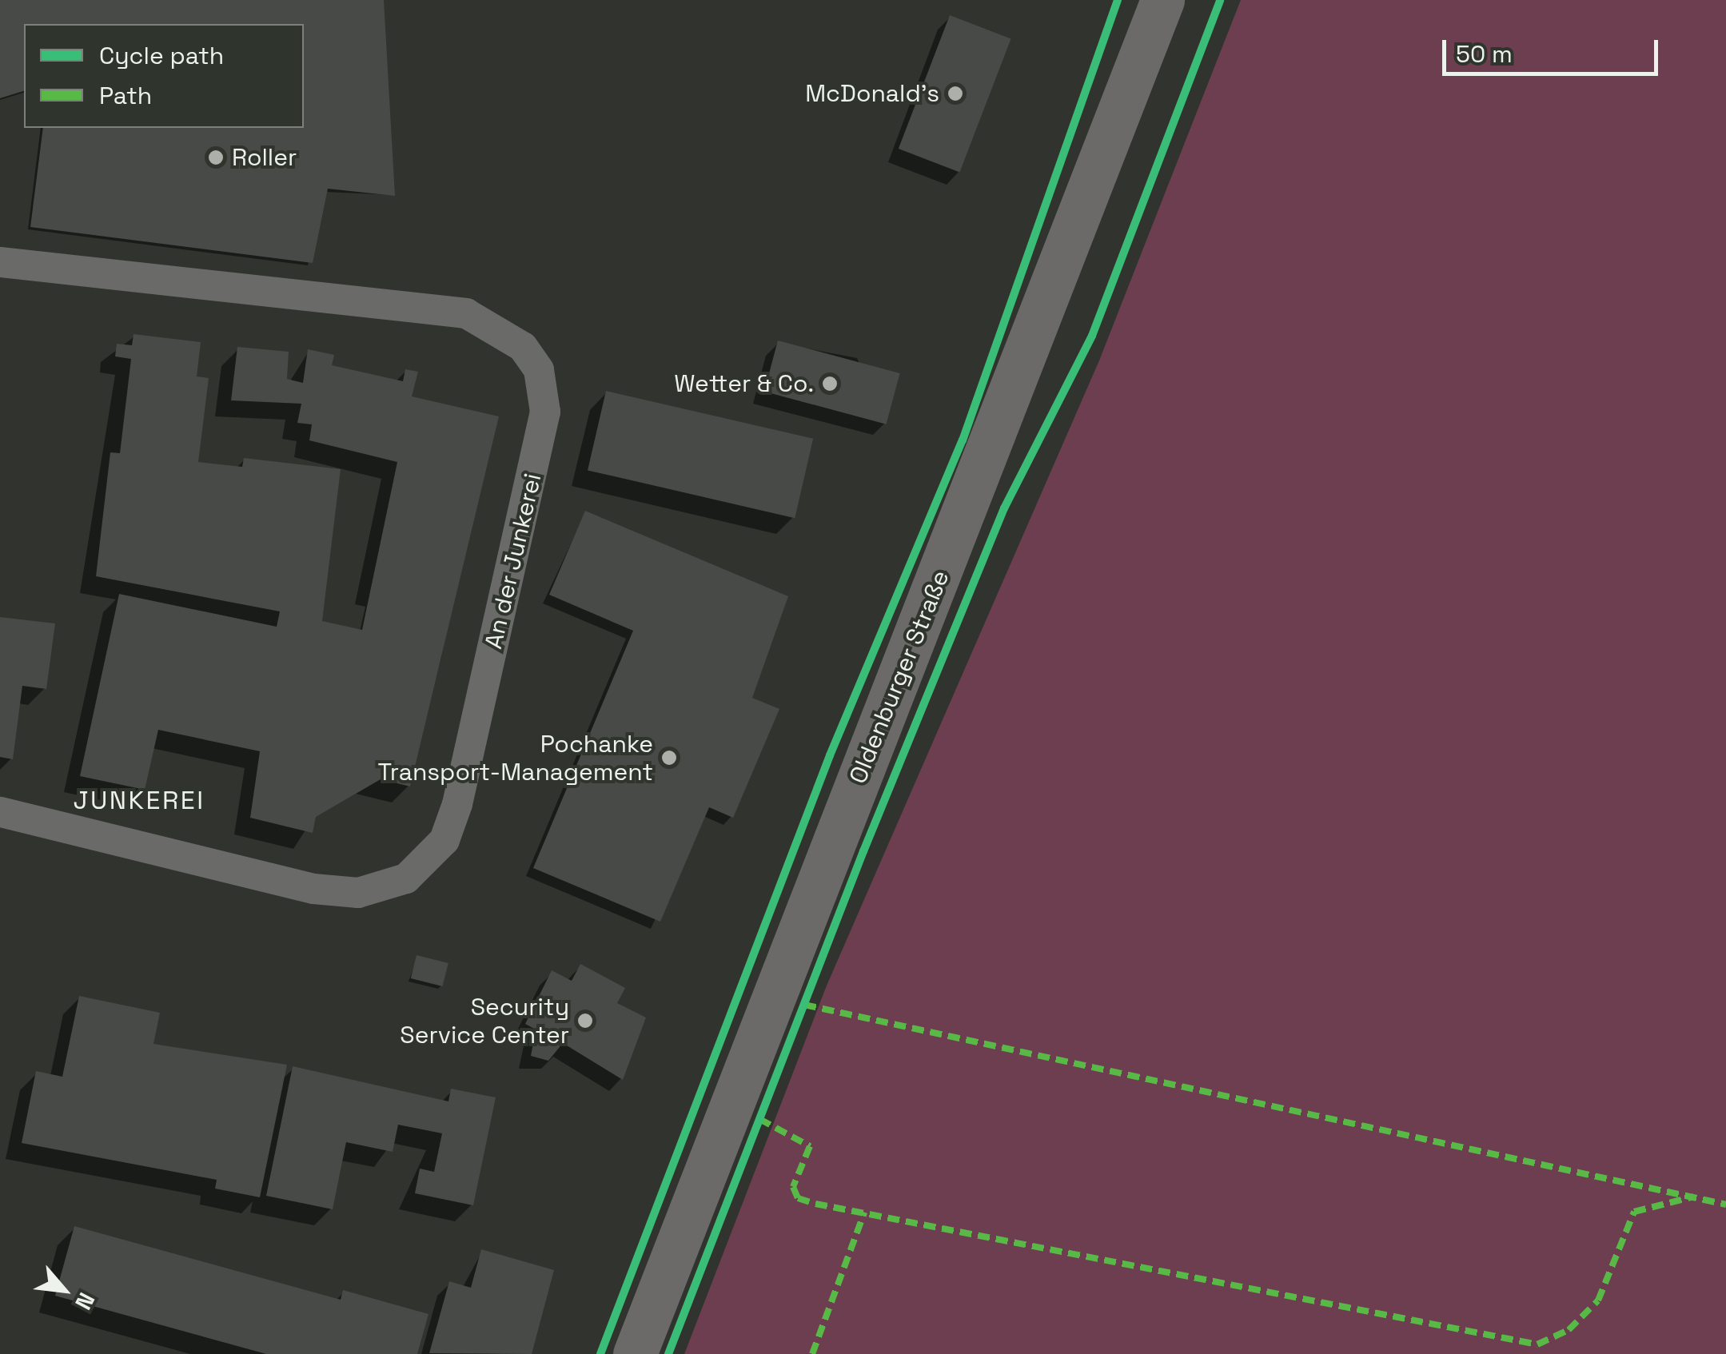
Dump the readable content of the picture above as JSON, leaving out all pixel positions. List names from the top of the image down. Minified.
{"streets":{"main road":["Oldenburger Straße"],"street":["An der Junkerei"]},"districts":["JUNKEREI"],"places":["McDonald's","Roller","Wetter & Co.","Pochanke Transport-Management","Security Service Center"],"legend":["Cycle path","Path"],"scale_bar":"50 m","north":"bottom right"}
